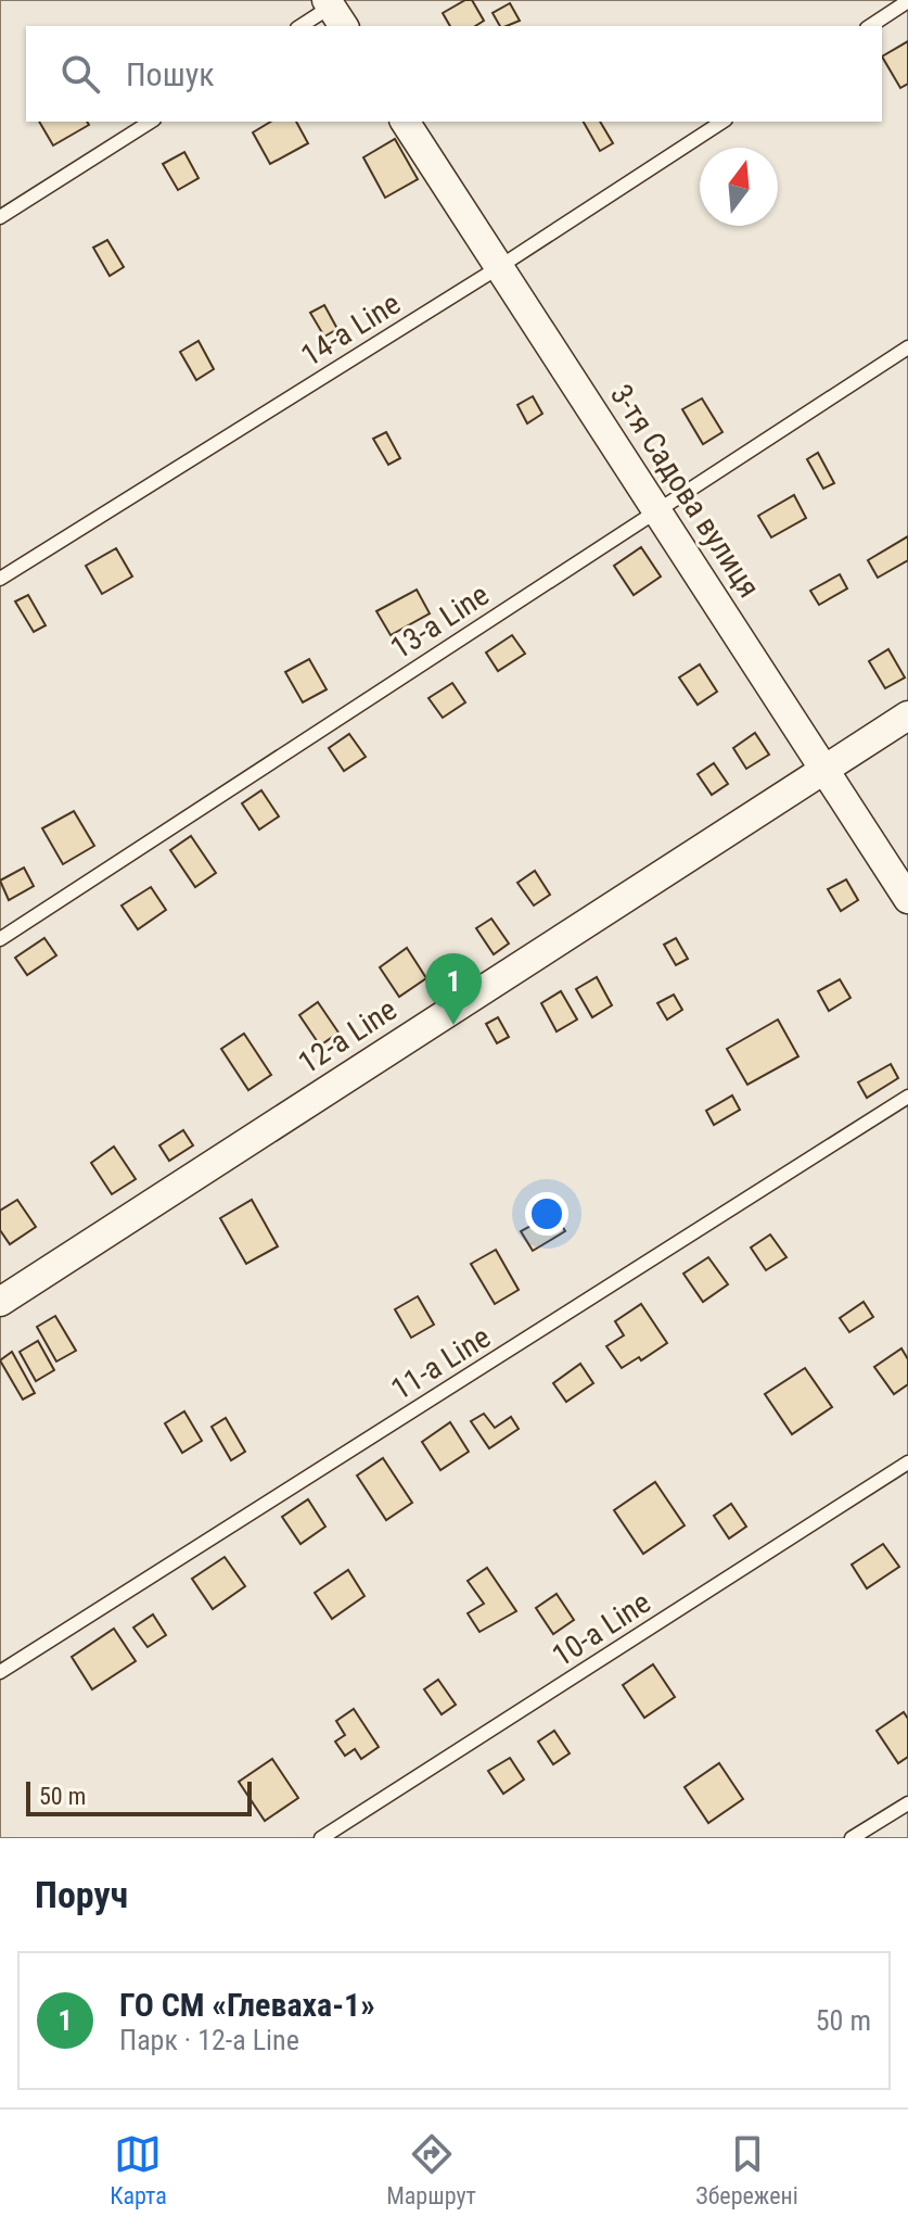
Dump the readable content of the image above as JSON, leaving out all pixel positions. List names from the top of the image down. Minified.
{"streets":{"street":["3-тя Садова вулиця","12-a Line"],"lane":["14-a Line","13-a Line","11-a Line","10-a Line"]},"crossings":[["14-a Line","3-тя Садова вулиця"],["3-тя Садова вулиця","13-a Line"],["3-тя Садова вулиця","12-a Line"]],"scale_bar":"50 m","north":"top","page":{"search":"Пошук","pins":"1","scale":"50 m","heading":"Поруч","list":[{"mark":"1","name":"ГО СМ «Глеваха-1»","note":"Парк · 12-a Line","value":"50 m"}],"nav":["Карта","Маршрут","Збережені"]}}
